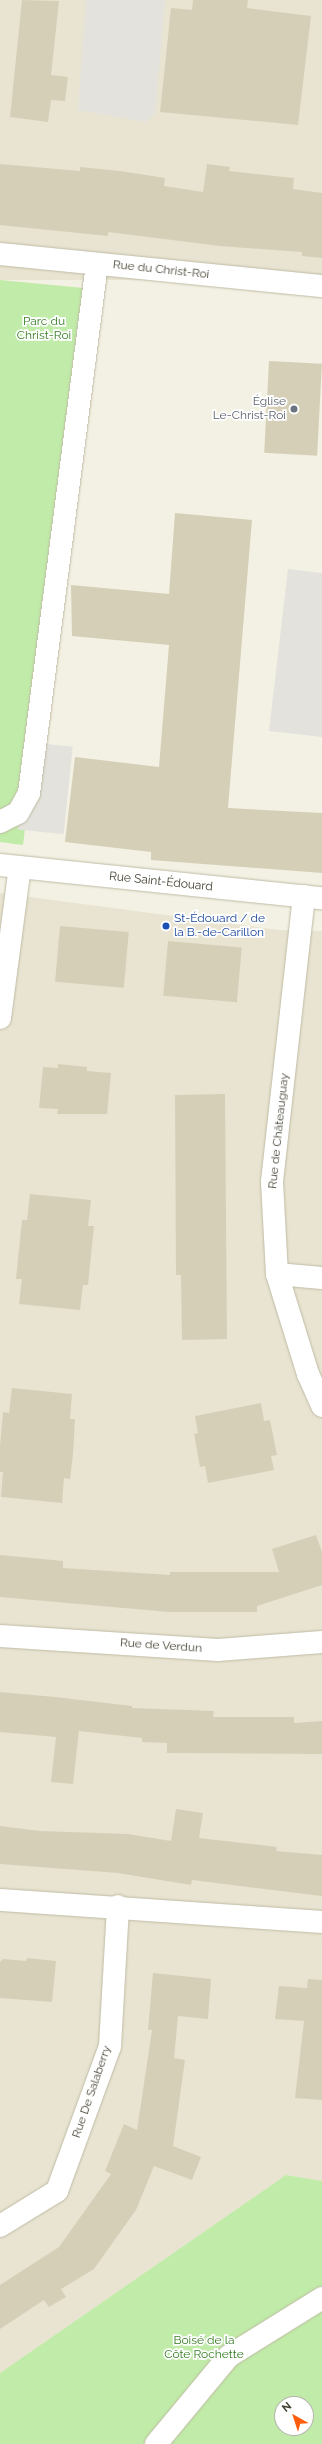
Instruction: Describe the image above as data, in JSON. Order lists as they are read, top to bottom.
{
  "streets": {
    "street": [
      "Rue du Christ-Roi",
      "Rue Saint-Édouard",
      "Rue de Châteauguay",
      "Rue de Verdun",
      "Rue De Salaberry"
    ]
  },
  "crossings": [
    ["Rue Saint-Édouard", "Rue de Châteauguay"]
  ],
  "parks": ["Parc du Christ-Roi", "Boisé de la Côte Rochette"],
  "places": ["Église Le-Christ-Roi", "St-Édouard / de la B.-de-Carillon"],
  "north": "top left"
}
